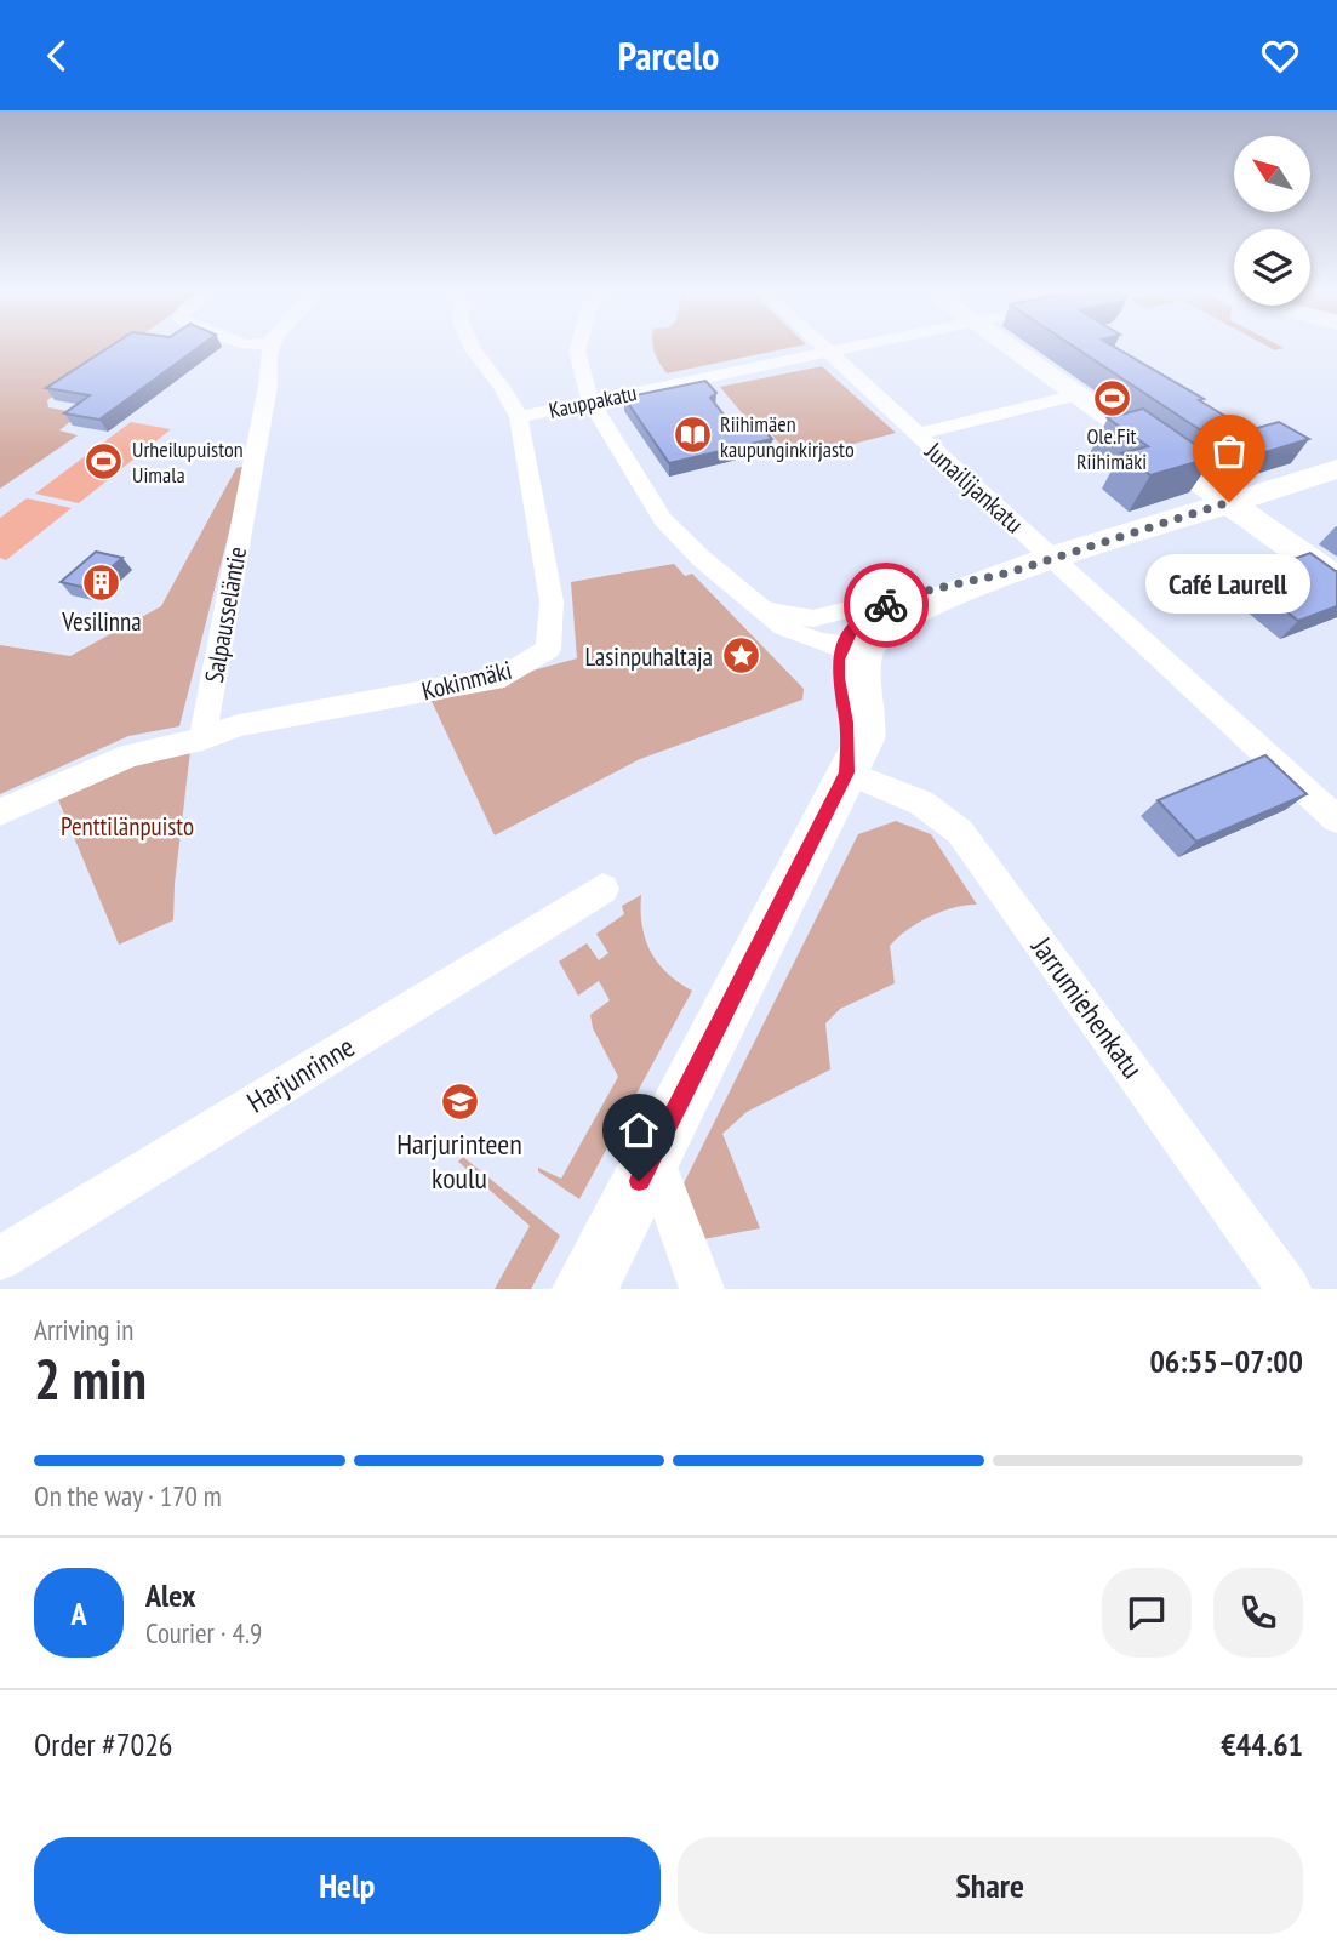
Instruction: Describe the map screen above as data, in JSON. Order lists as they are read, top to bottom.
{
  "streets": {
    "street": [
      "Kauppakatu",
      "Junailijankatu",
      "Salpausseläntie",
      "Kokinmäki",
      "Jarrumiehenkatu",
      "Harjunrinne"
    ]
  },
  "crossings": [
    ["Kauppakatu", "Junailijankatu"],
    ["Kauppakatu", "Kokinmäki"],
    ["Salpausseläntie", "Kokinmäki"]
  ],
  "parks": ["Penttilänpuisto"],
  "places": {
    "sports": ["Ole.Fit Riihimäki", "Urheilupuiston Uimala"],
    "library": ["Riihimäen kaupunginkirjasto"],
    "other": ["Café Laurell"],
    "building": ["Vesilinna"],
    "place": ["Lasinpuhaltaja"],
    "school or university": ["Harjurinteen koulu"]
  },
  "north": "top left",
  "page": {
    "header": "Parcelo",
    "bubble": "Café Laurell",
    "heading": ["2 min", "Arriving in", "06:55–07:00"],
    "panel": [
      "Alex",
      "Courier · 4.9",
      "Order #7026",
      "€44.61"
    ],
    "bar": "On the way · 170 m",
    "round": "A",
    "buttons": ["Help", "Share"]
  }
}
